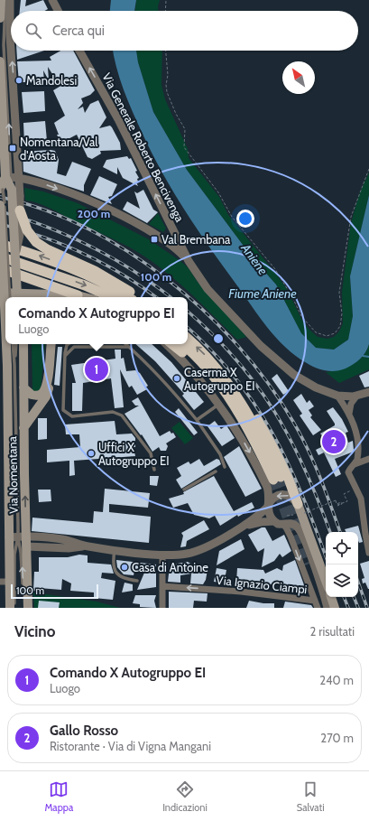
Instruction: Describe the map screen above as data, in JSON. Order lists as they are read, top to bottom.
{
  "streets": {
    "main road": ["Via Nomentana"],
    "street": ["Via Generale Roberto Bencivenga", "Via Ignazio Ciampi"]
  },
  "one_way": ["Via Generale Roberto Bencivenga", "Via Ignazio Ciampi"],
  "water": ["Aniene", "Fiume Aniene"],
  "places": {
    "other": [
      "Mandolesi",
      "Caserma X Autogruppo EI",
      "Uffici X Autogruppo EI",
      "Casa di Antoine"
    ],
    "transit": ["Nomentana/Val d'Aosta", "Val Brembana"]
  },
  "scale_bar": "100 m",
  "north": "top left",
  "page": {
    "search": "Cerca qui",
    "popup": ["Comando X Autogruppo EI", "Luogo"],
    "pins": ["1", "2"],
    "scale": "100 m",
    "heading": ["Vicino", "2 risultati"],
    "list": [
      {
        "mark": "1",
        "name": "Comando X Autogruppo EI",
        "note": "Luogo",
        "value": "240 m"
      },
      {
        "mark": "2",
        "name": "Gallo Rosso",
        "note": "Ristorante · Via di Vigna Mangani",
        "value": "270 m"
      }
    ],
    "nav": ["Mappa", "Indicazioni", "Salvati"]
  },
  "rings": ["200 m", "100 m"]
}
